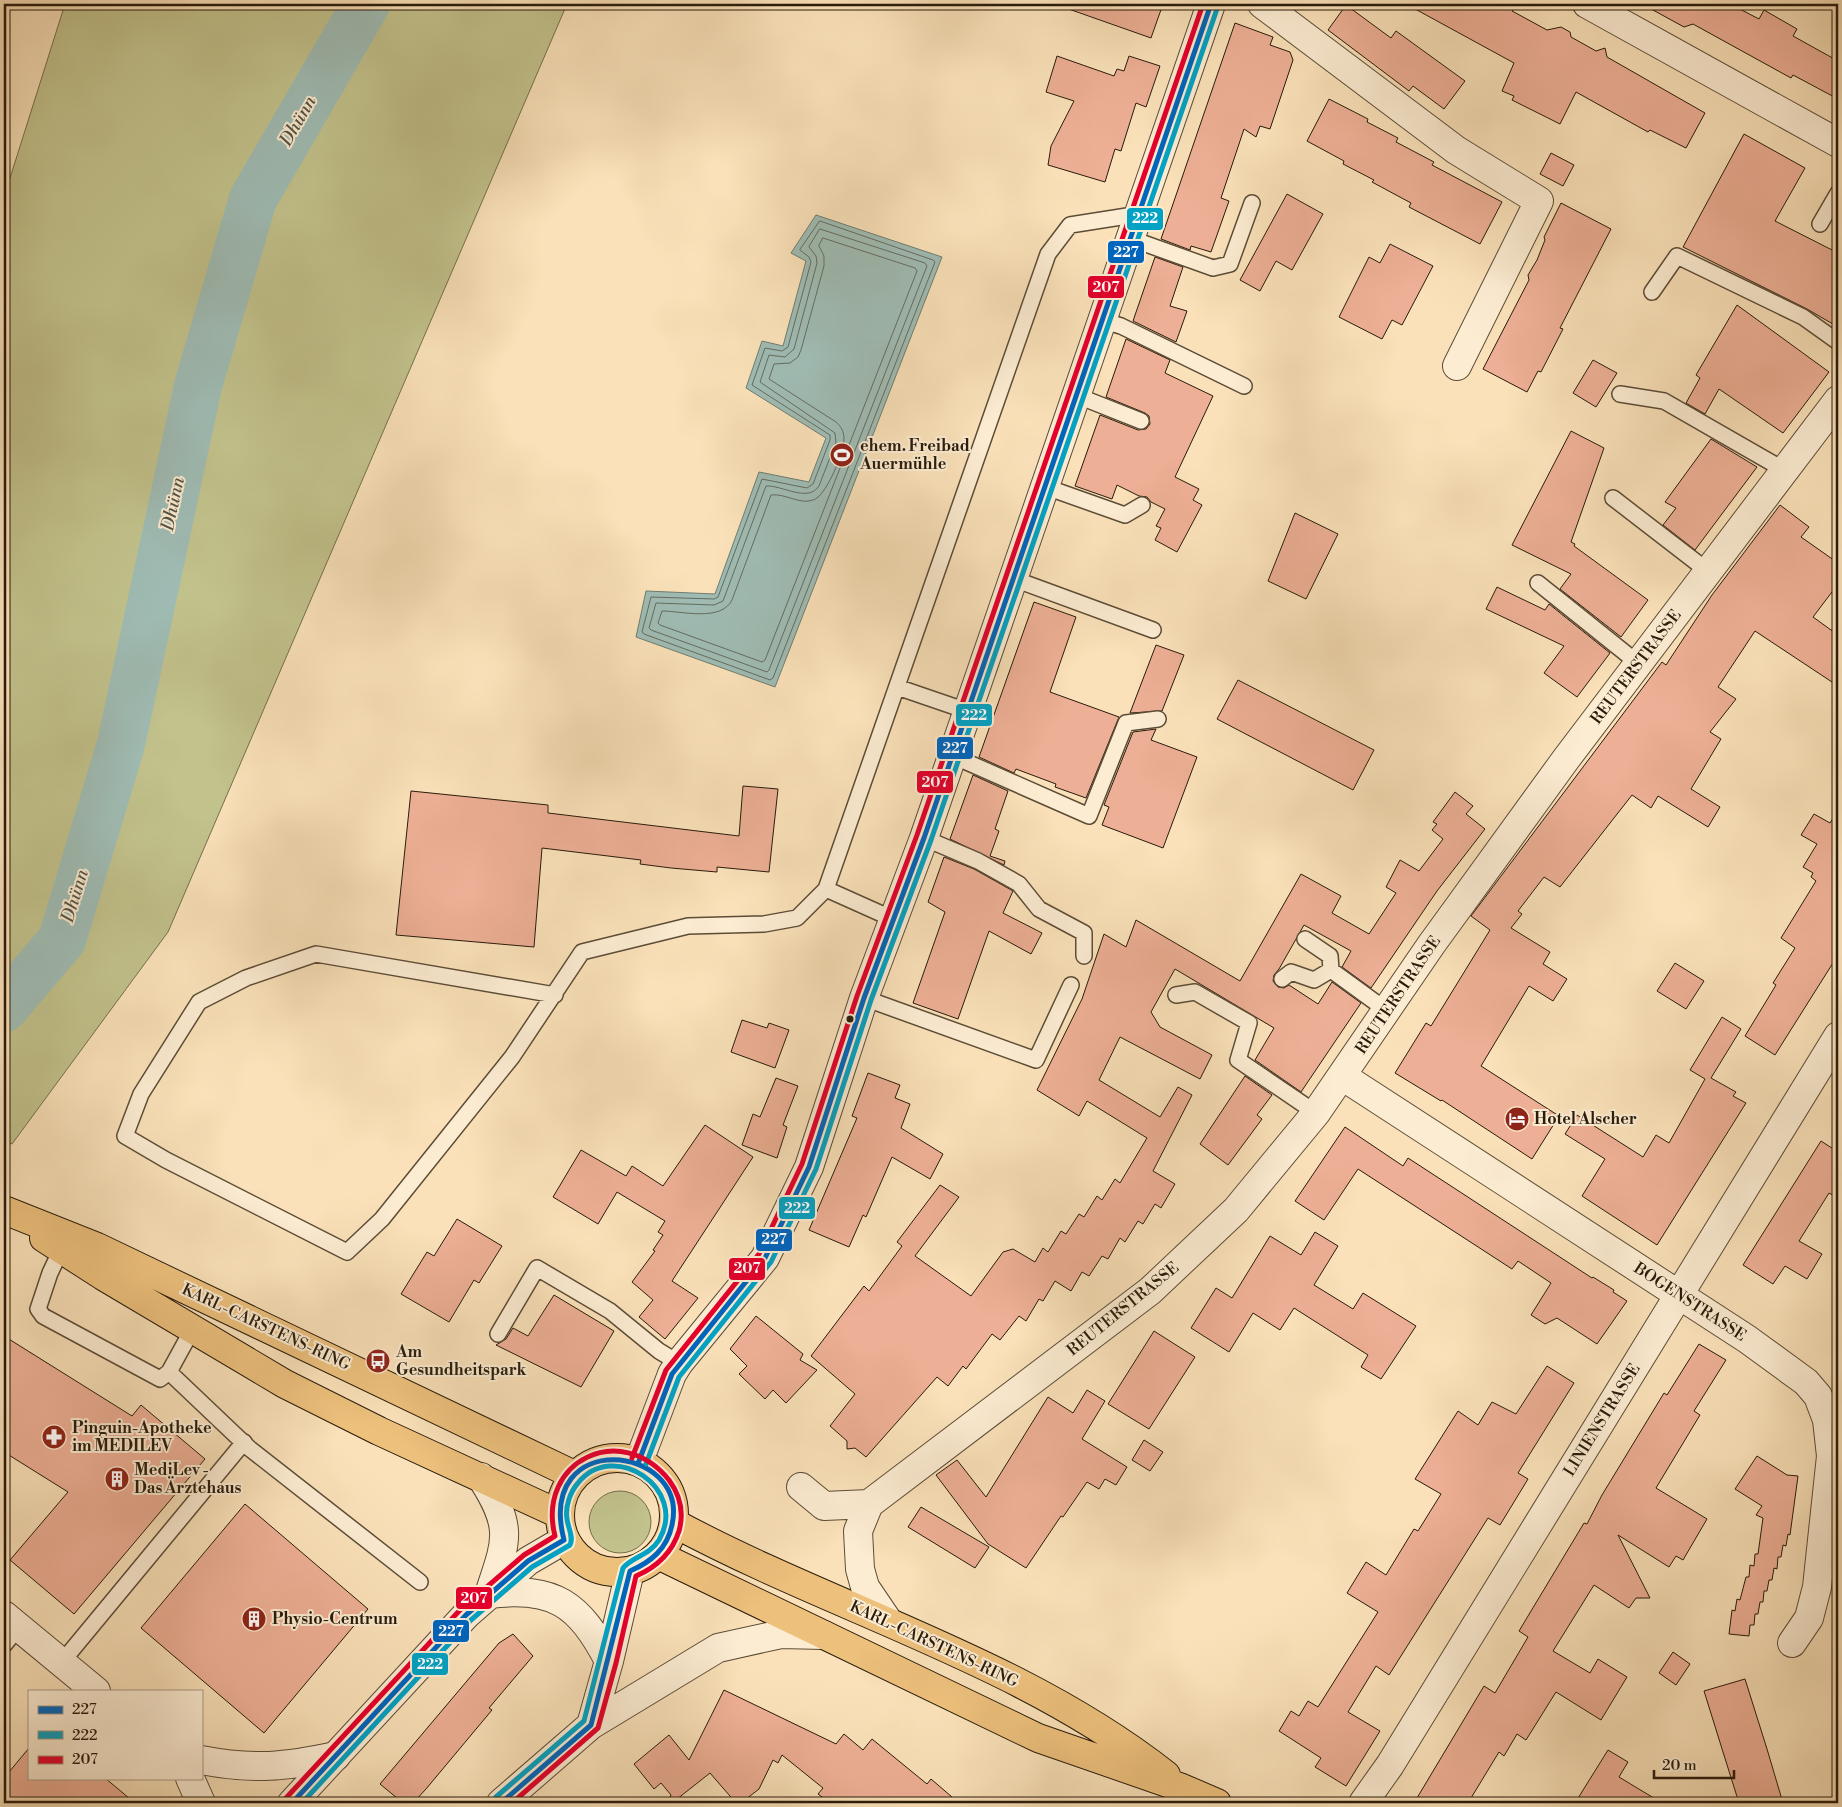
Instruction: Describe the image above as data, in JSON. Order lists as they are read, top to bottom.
{
  "streets": {
    "main road": ["KARL-CARSTENS-RING"],
    "street": ["REUTERSTRASSE", "BOGENSTRASSE", "LINIENSTRASSE"]
  },
  "crossings": [
    ["REUTERSTRASSE", "BOGENSTRASSE"],
    ["BOGENSTRASSE", "LINIENSTRASSE"]
  ],
  "water": ["Dhünn"],
  "places": {
    "sports": ["ehem. Freibad Auermühle"],
    "hotel": ["Hotel Alscher"],
    "bus stop": ["Am Gesundheitspark"],
    "pharmacy": ["Pinguin-Apotheke im MEDILEV"],
    "building": ["MediLev - Das Ärztehaus", "Physio-Centrum"]
  },
  "lines": ["transit line 227", "transit line 207", "transit line 222"],
  "legend": ["227", "222", "207"],
  "scale_bar": "20 m"
}
